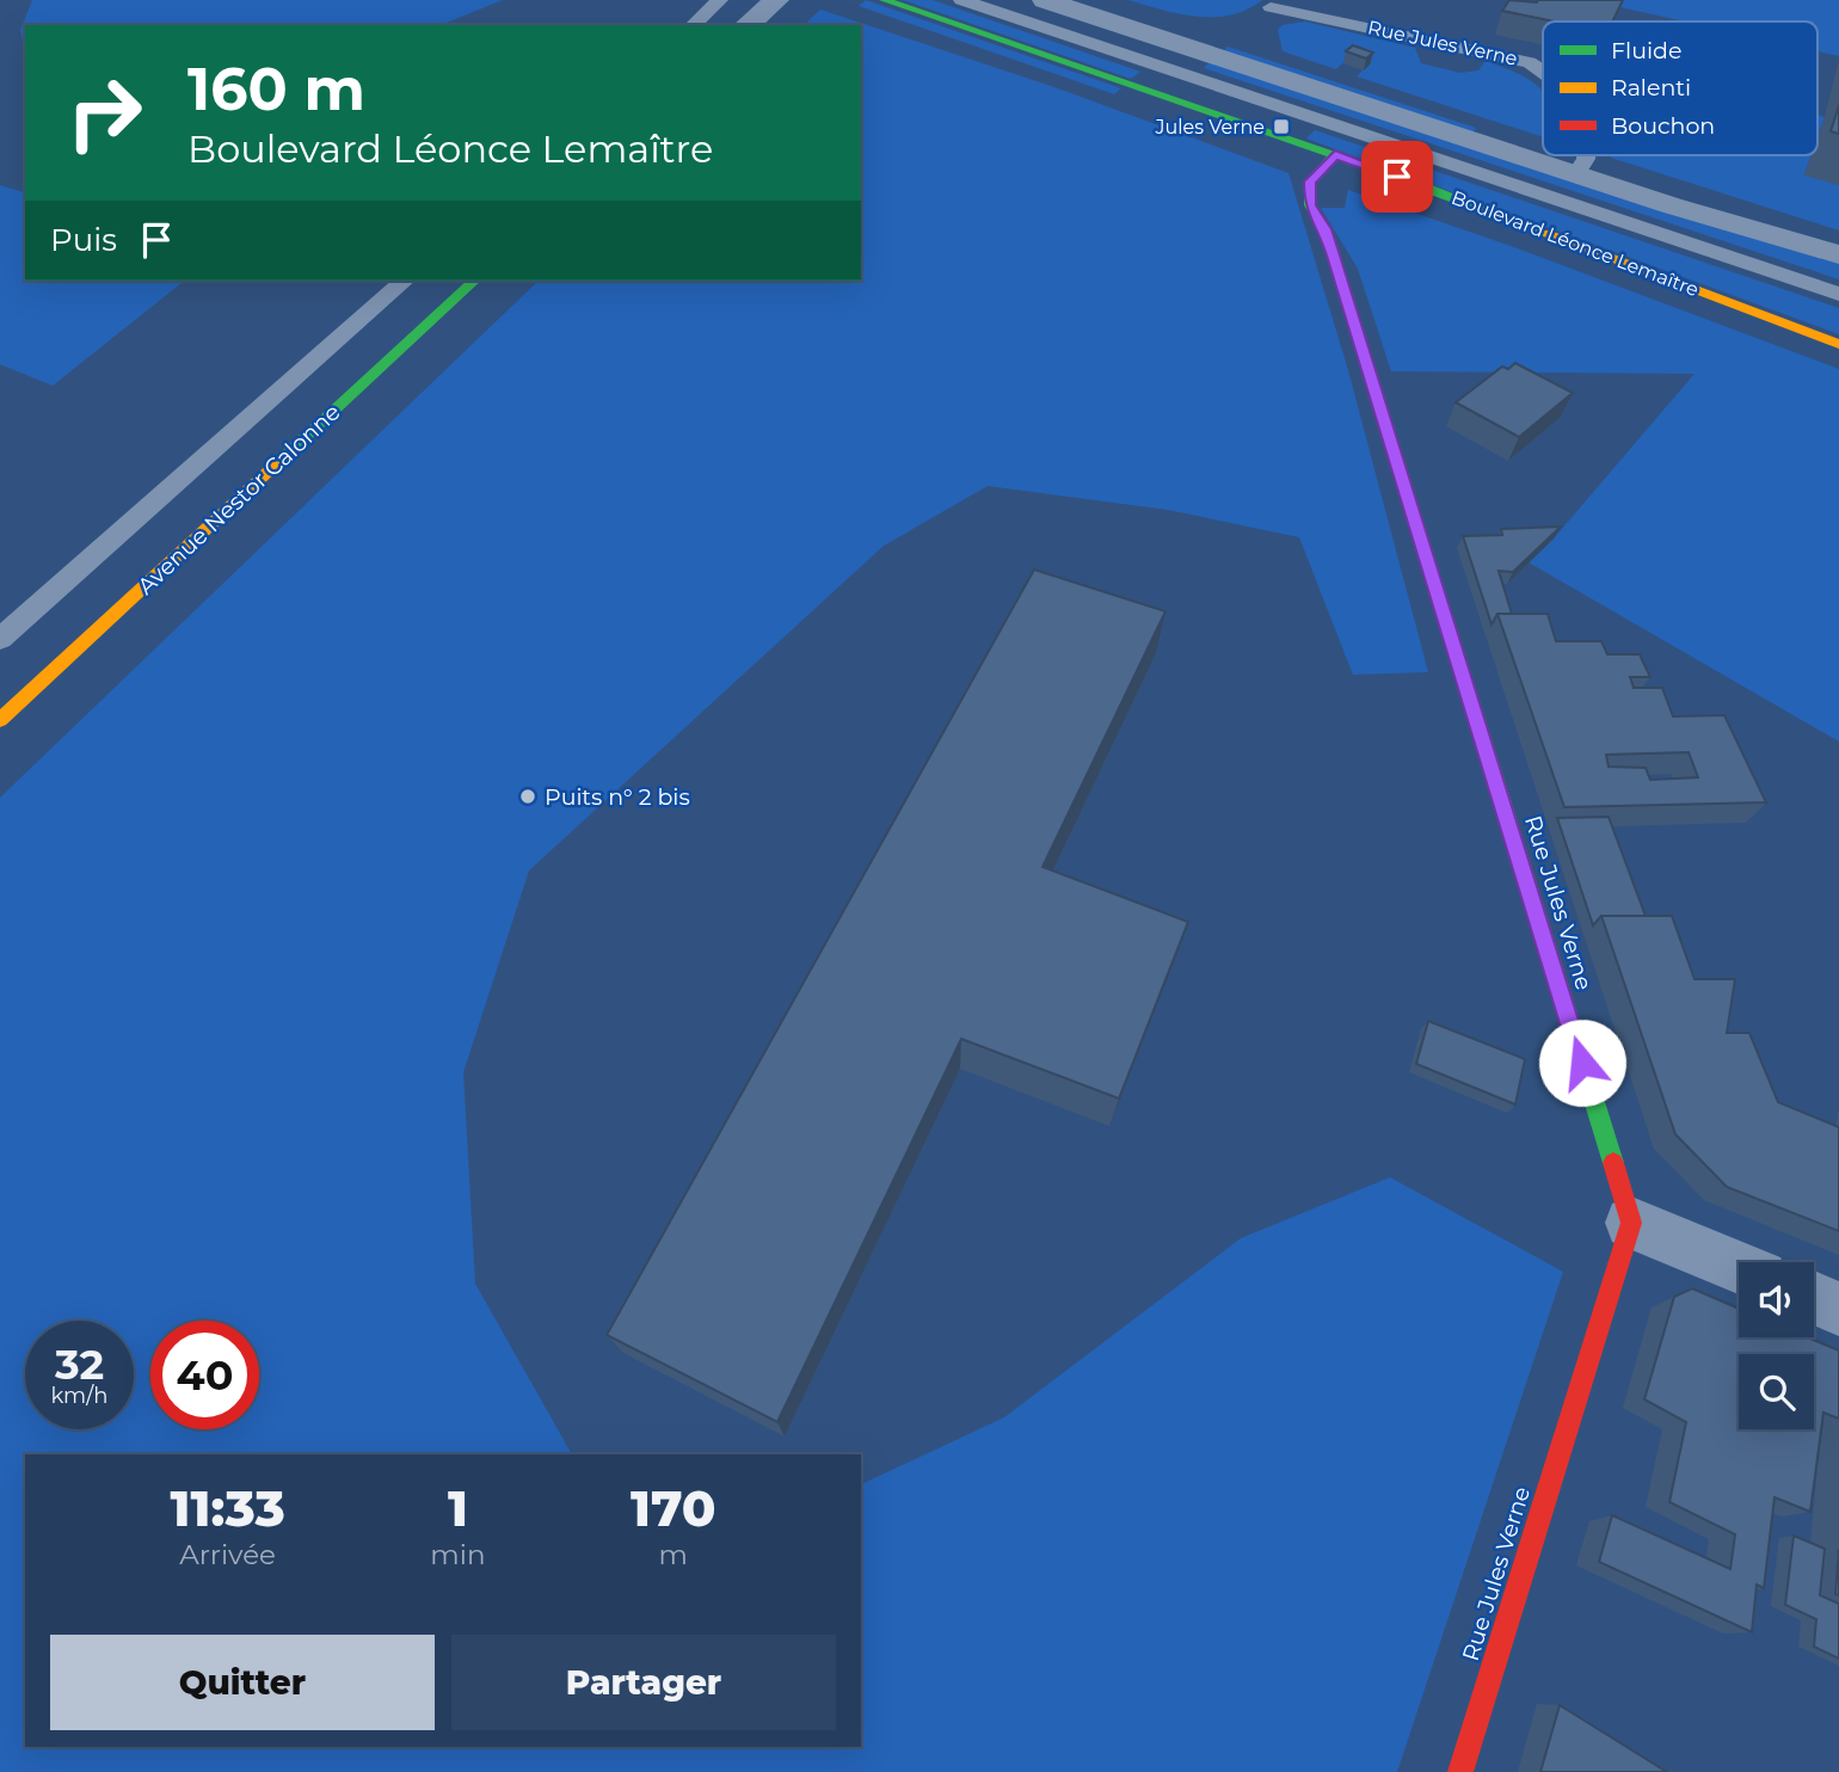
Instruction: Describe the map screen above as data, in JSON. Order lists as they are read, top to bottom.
{
  "streets": {
    "street": ["Rue Jules Verne", "Boulevard Léonce Lemaître", "Avenue Nestor Calonne"]
  },
  "crossings": [
    ["Rue Jules Verne", "Boulevard Léonce Lemaître"]
  ],
  "places": {
    "transit": ["Jules Verne"],
    "other": ["Puits n° 2 bis"]
  },
  "legend": ["Fluide", "Ralenti", "Bouchon"],
  "page": {
    "turn": ["160 m", "Boulevard Léonce Lemaître"],
    "then": "Puis",
    "speed": "32 km/h",
    "limit": "40",
    "eta": [
      "11:33",
      "Arrivée",
      "1",
      "min",
      "170",
      "m"
    ],
    "buttons": ["Quitter", "Partager"]
  }
}
